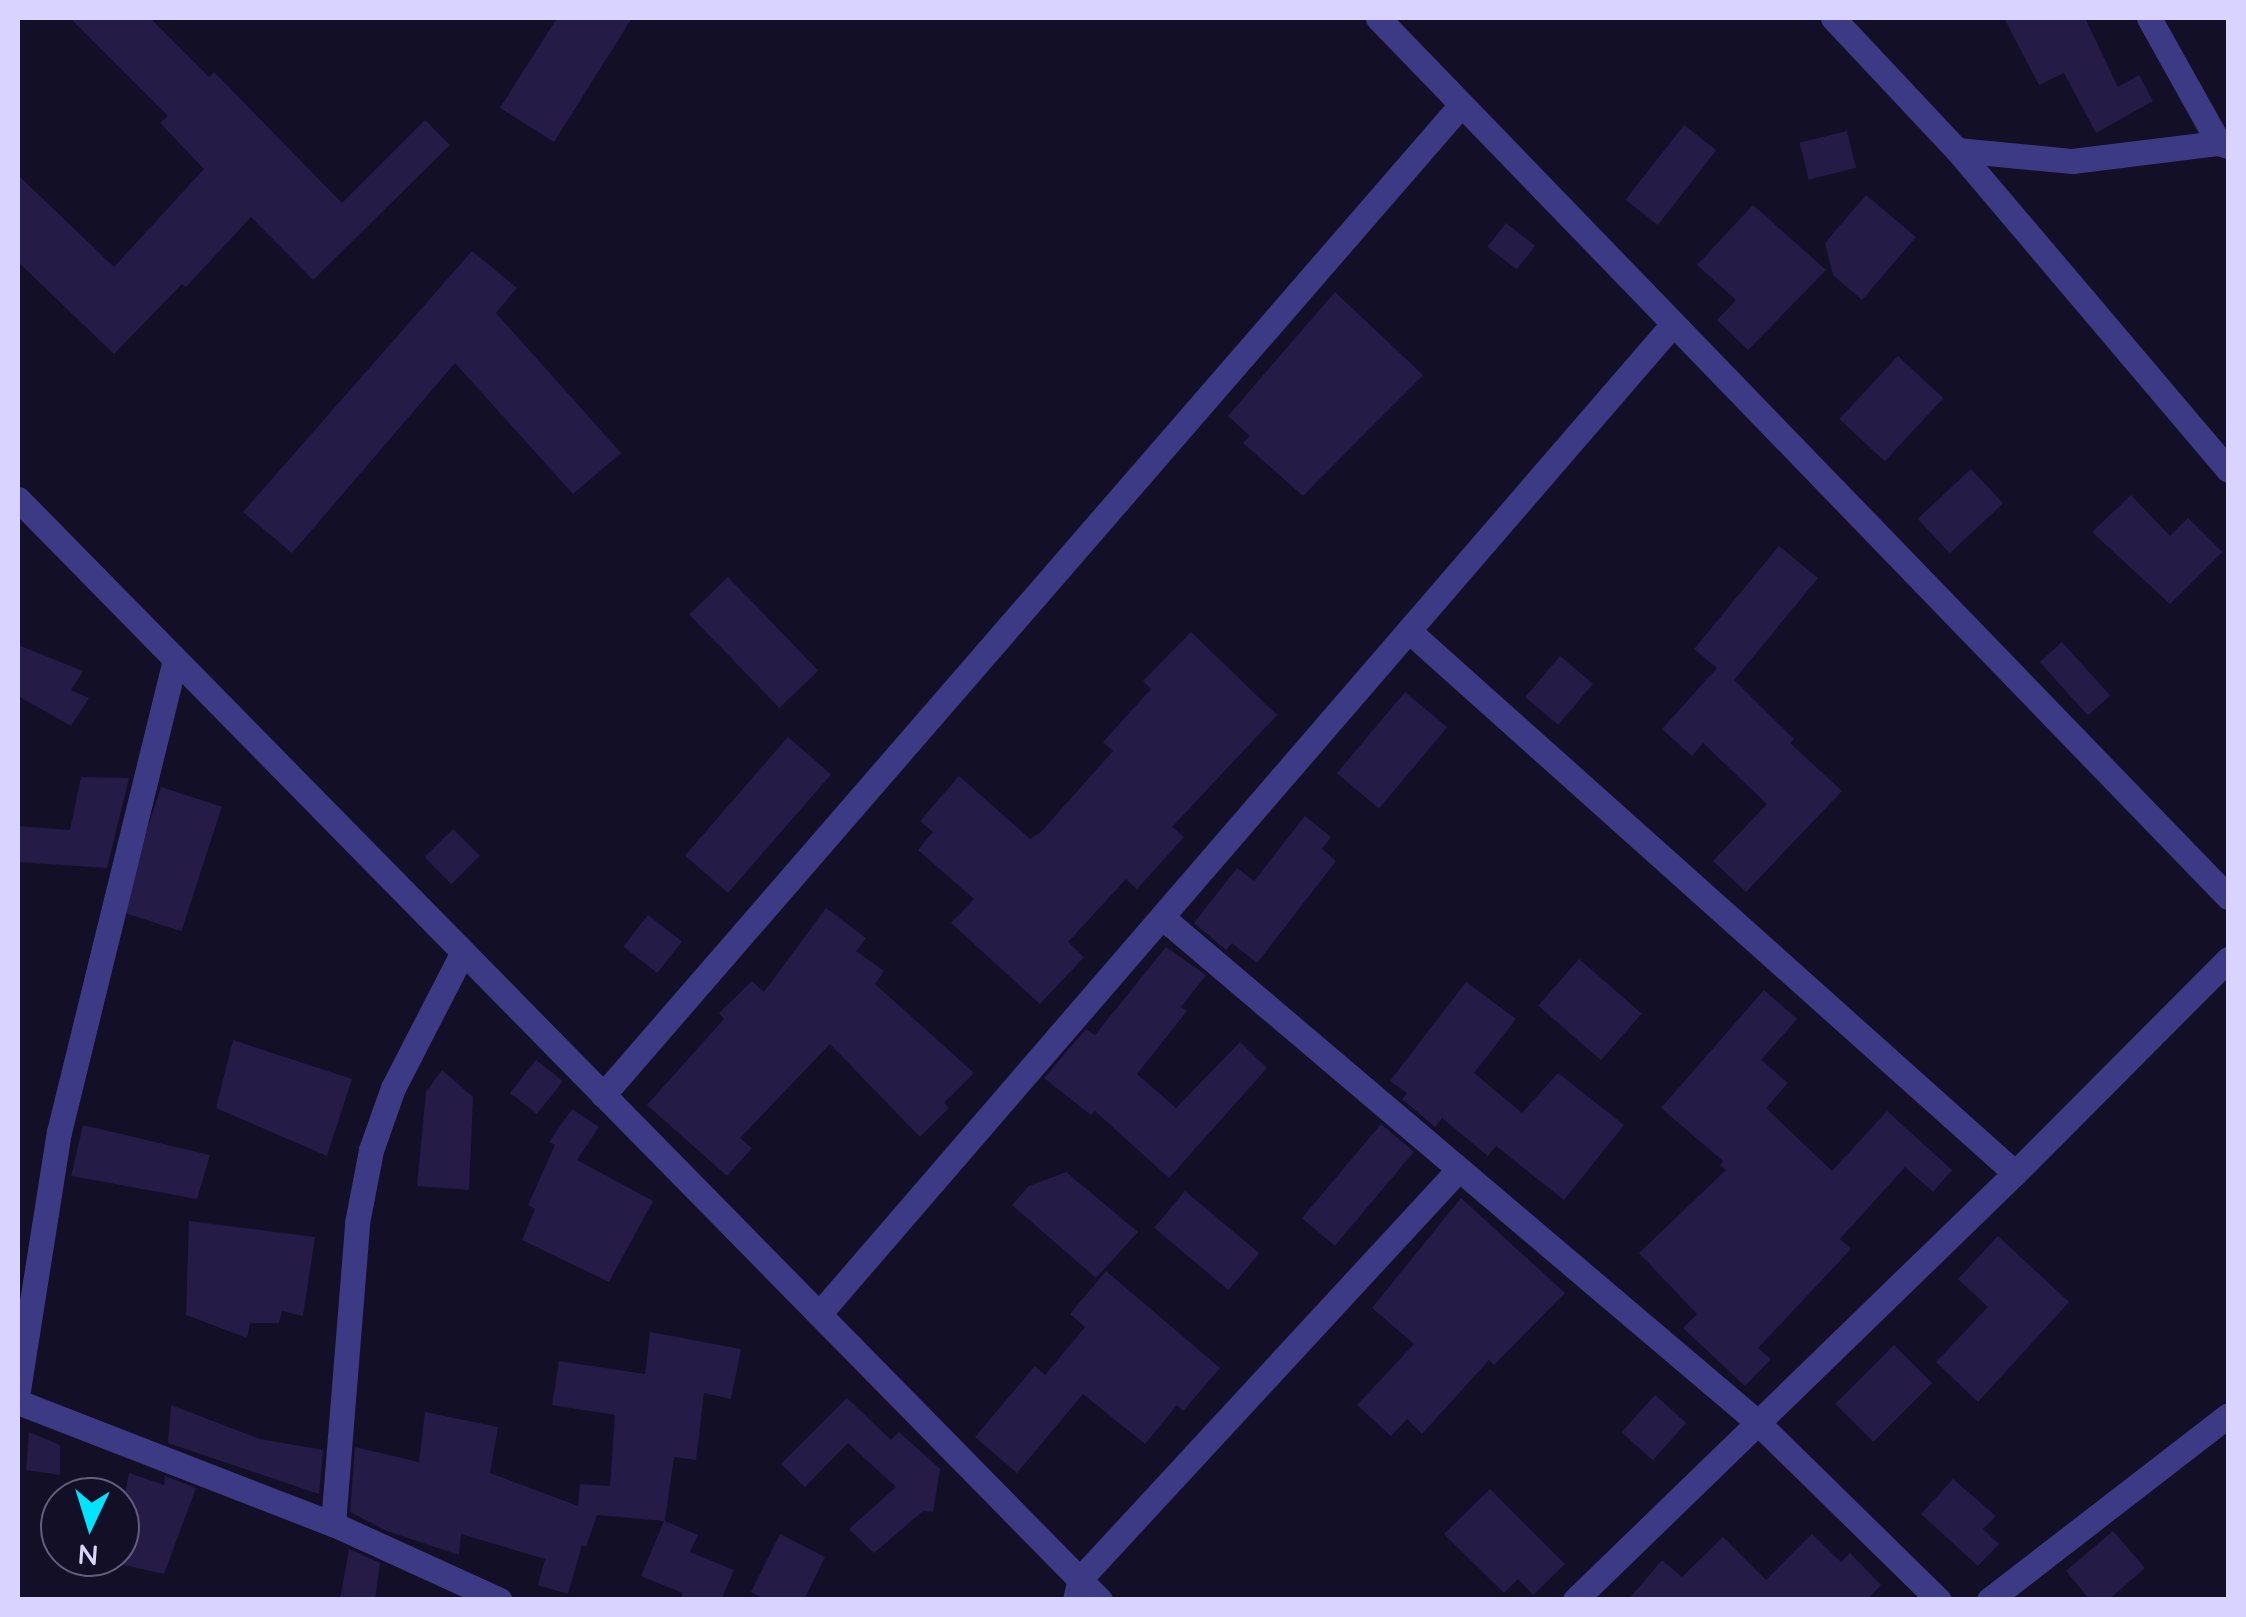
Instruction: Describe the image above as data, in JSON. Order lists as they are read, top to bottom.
{
  "north": "bottom"
}
